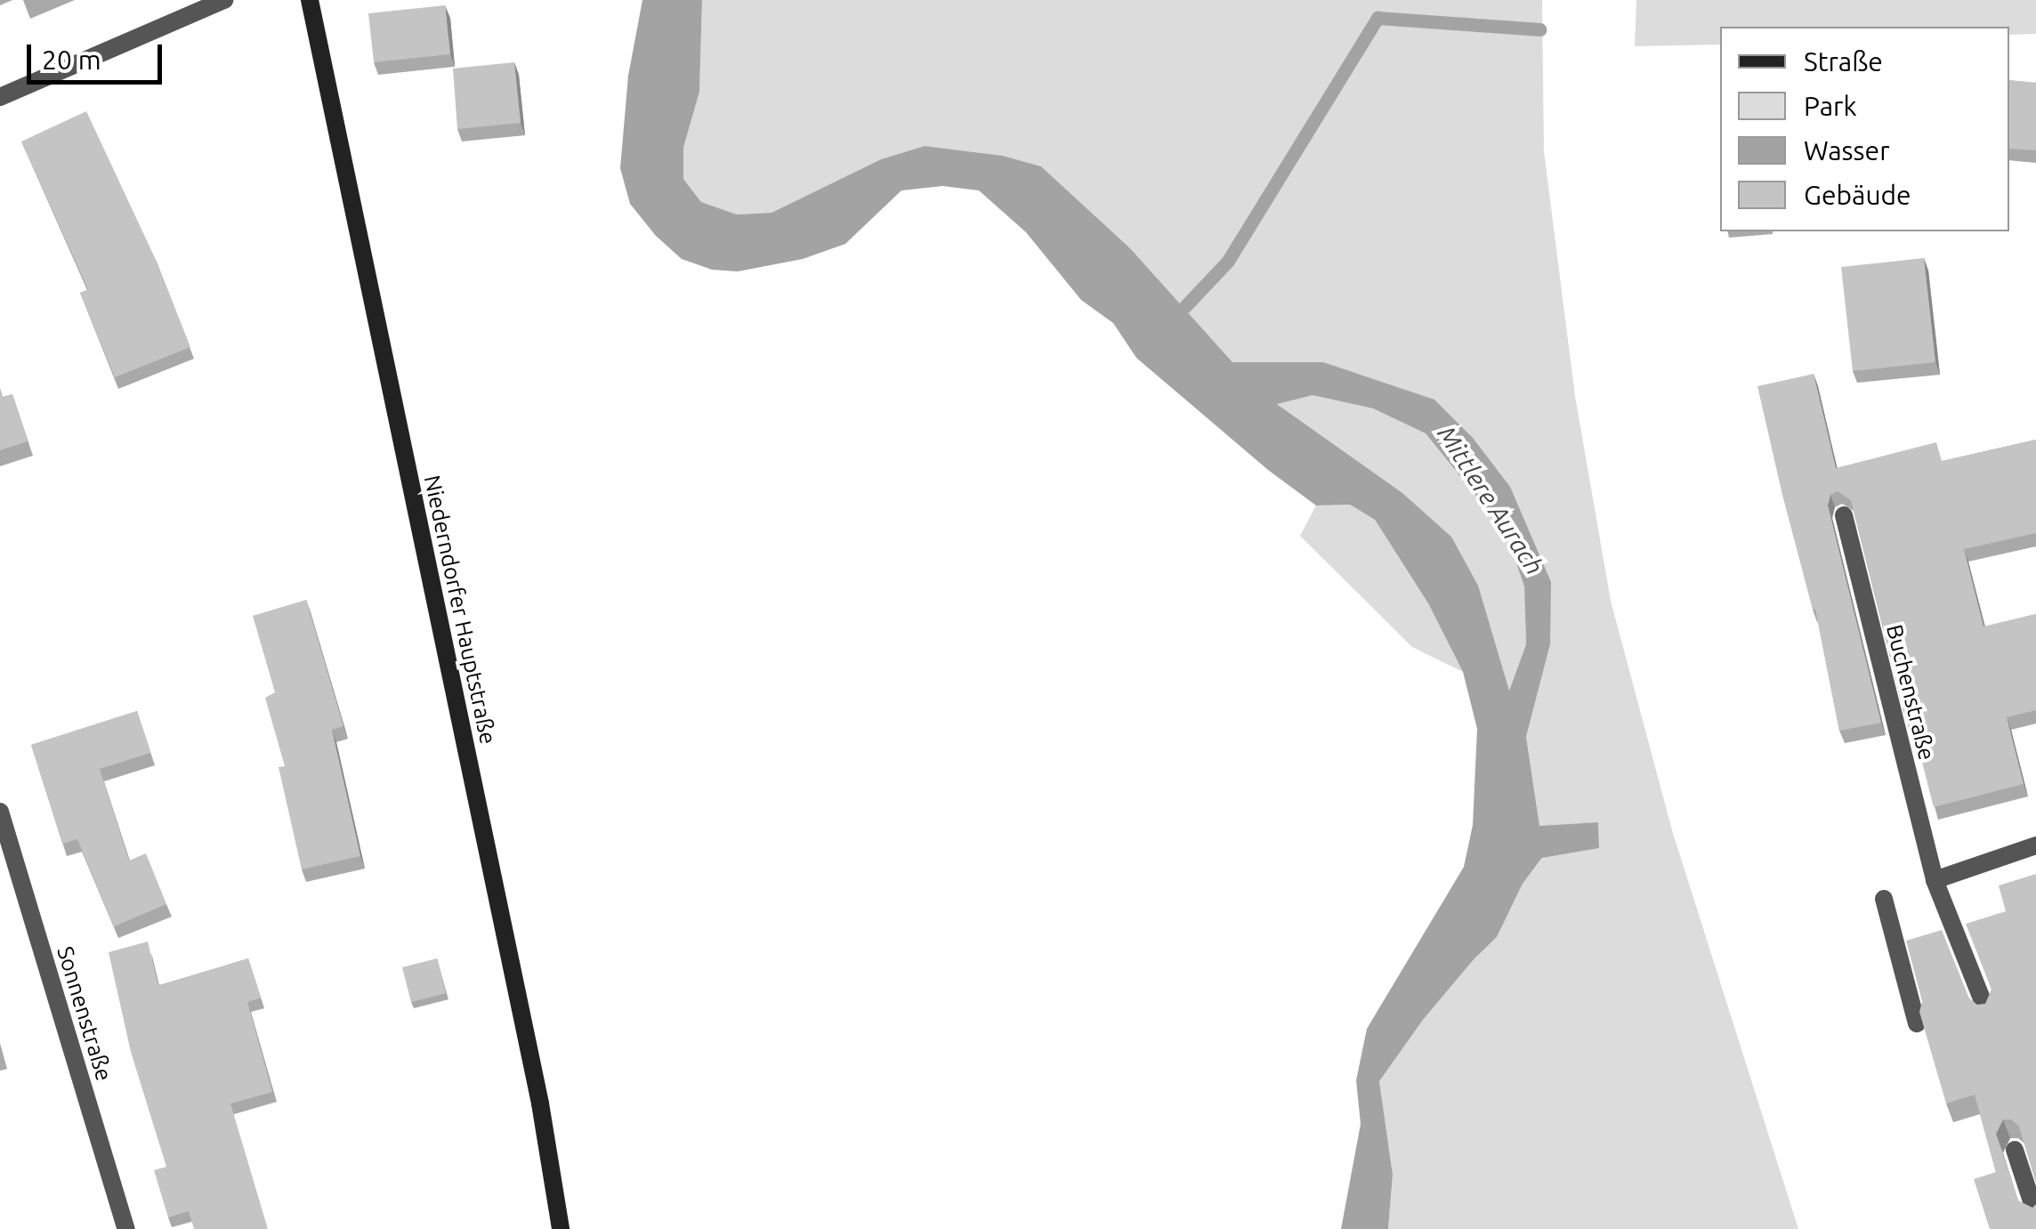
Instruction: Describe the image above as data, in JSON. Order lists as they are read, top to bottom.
{
  "streets": {
    "street": ["Niederndorfer Hauptstraße", "Buchenstraße", "Sonnenstraße"]
  },
  "water": ["Mittlere Aurach"],
  "legend": [
    "Straße",
    "Park",
    "Wasser",
    "Gebäude"
  ],
  "scale_bar": "20 m"
}
